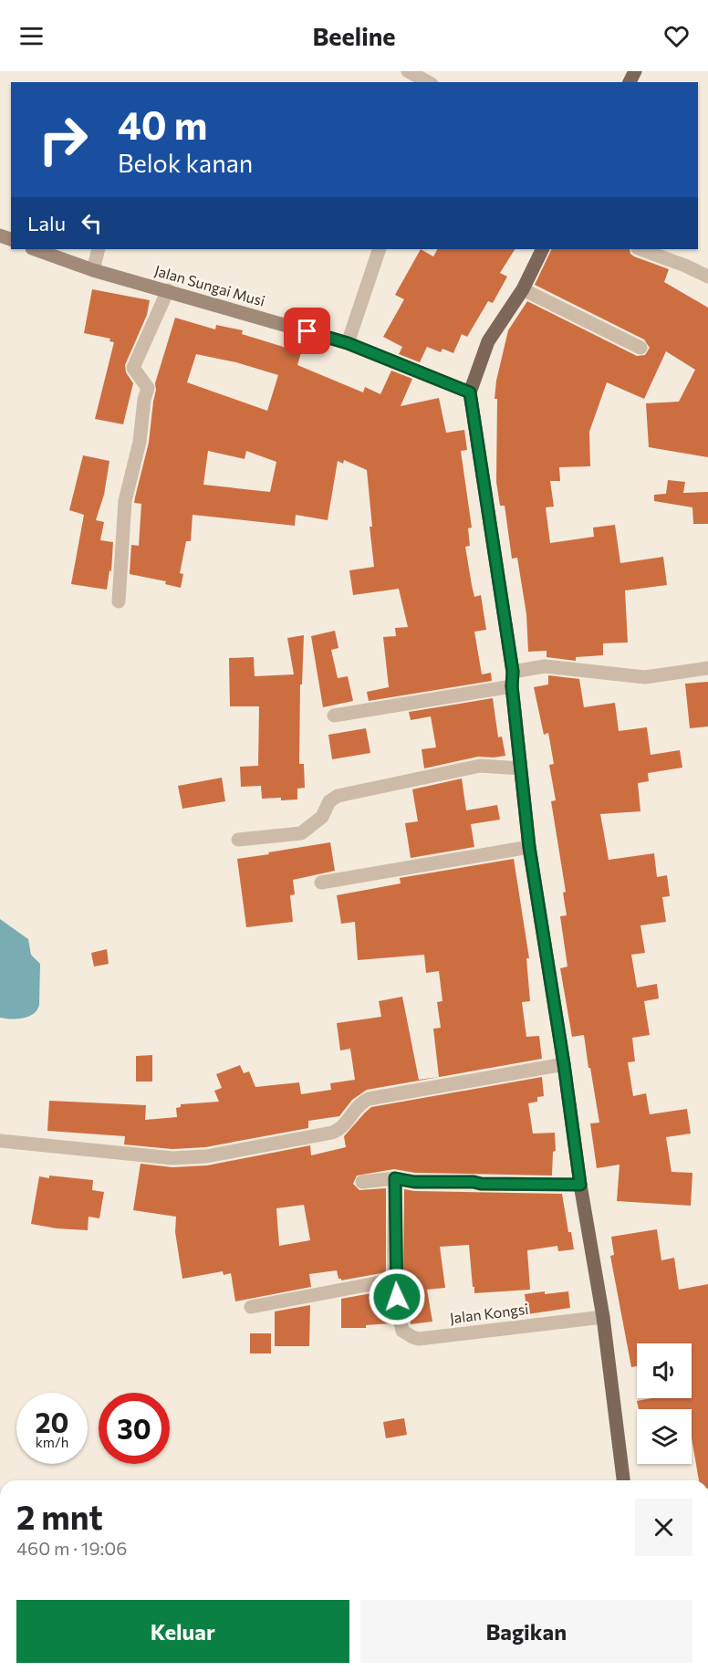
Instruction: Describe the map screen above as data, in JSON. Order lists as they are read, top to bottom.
{
  "streets": {
    "main road": ["Jalan Sungai Musi"],
    "street": ["Jalan Kongsi"]
  },
  "page": {
    "header": "Beeline",
    "turn": ["40 m", "Belok kanan"],
    "then": "Lalu",
    "speed": "20 km/h",
    "limit": "30",
    "heading": ["2 mnt", "460 m · 19:06"],
    "buttons": ["Keluar", "Bagikan"]
  }
}
